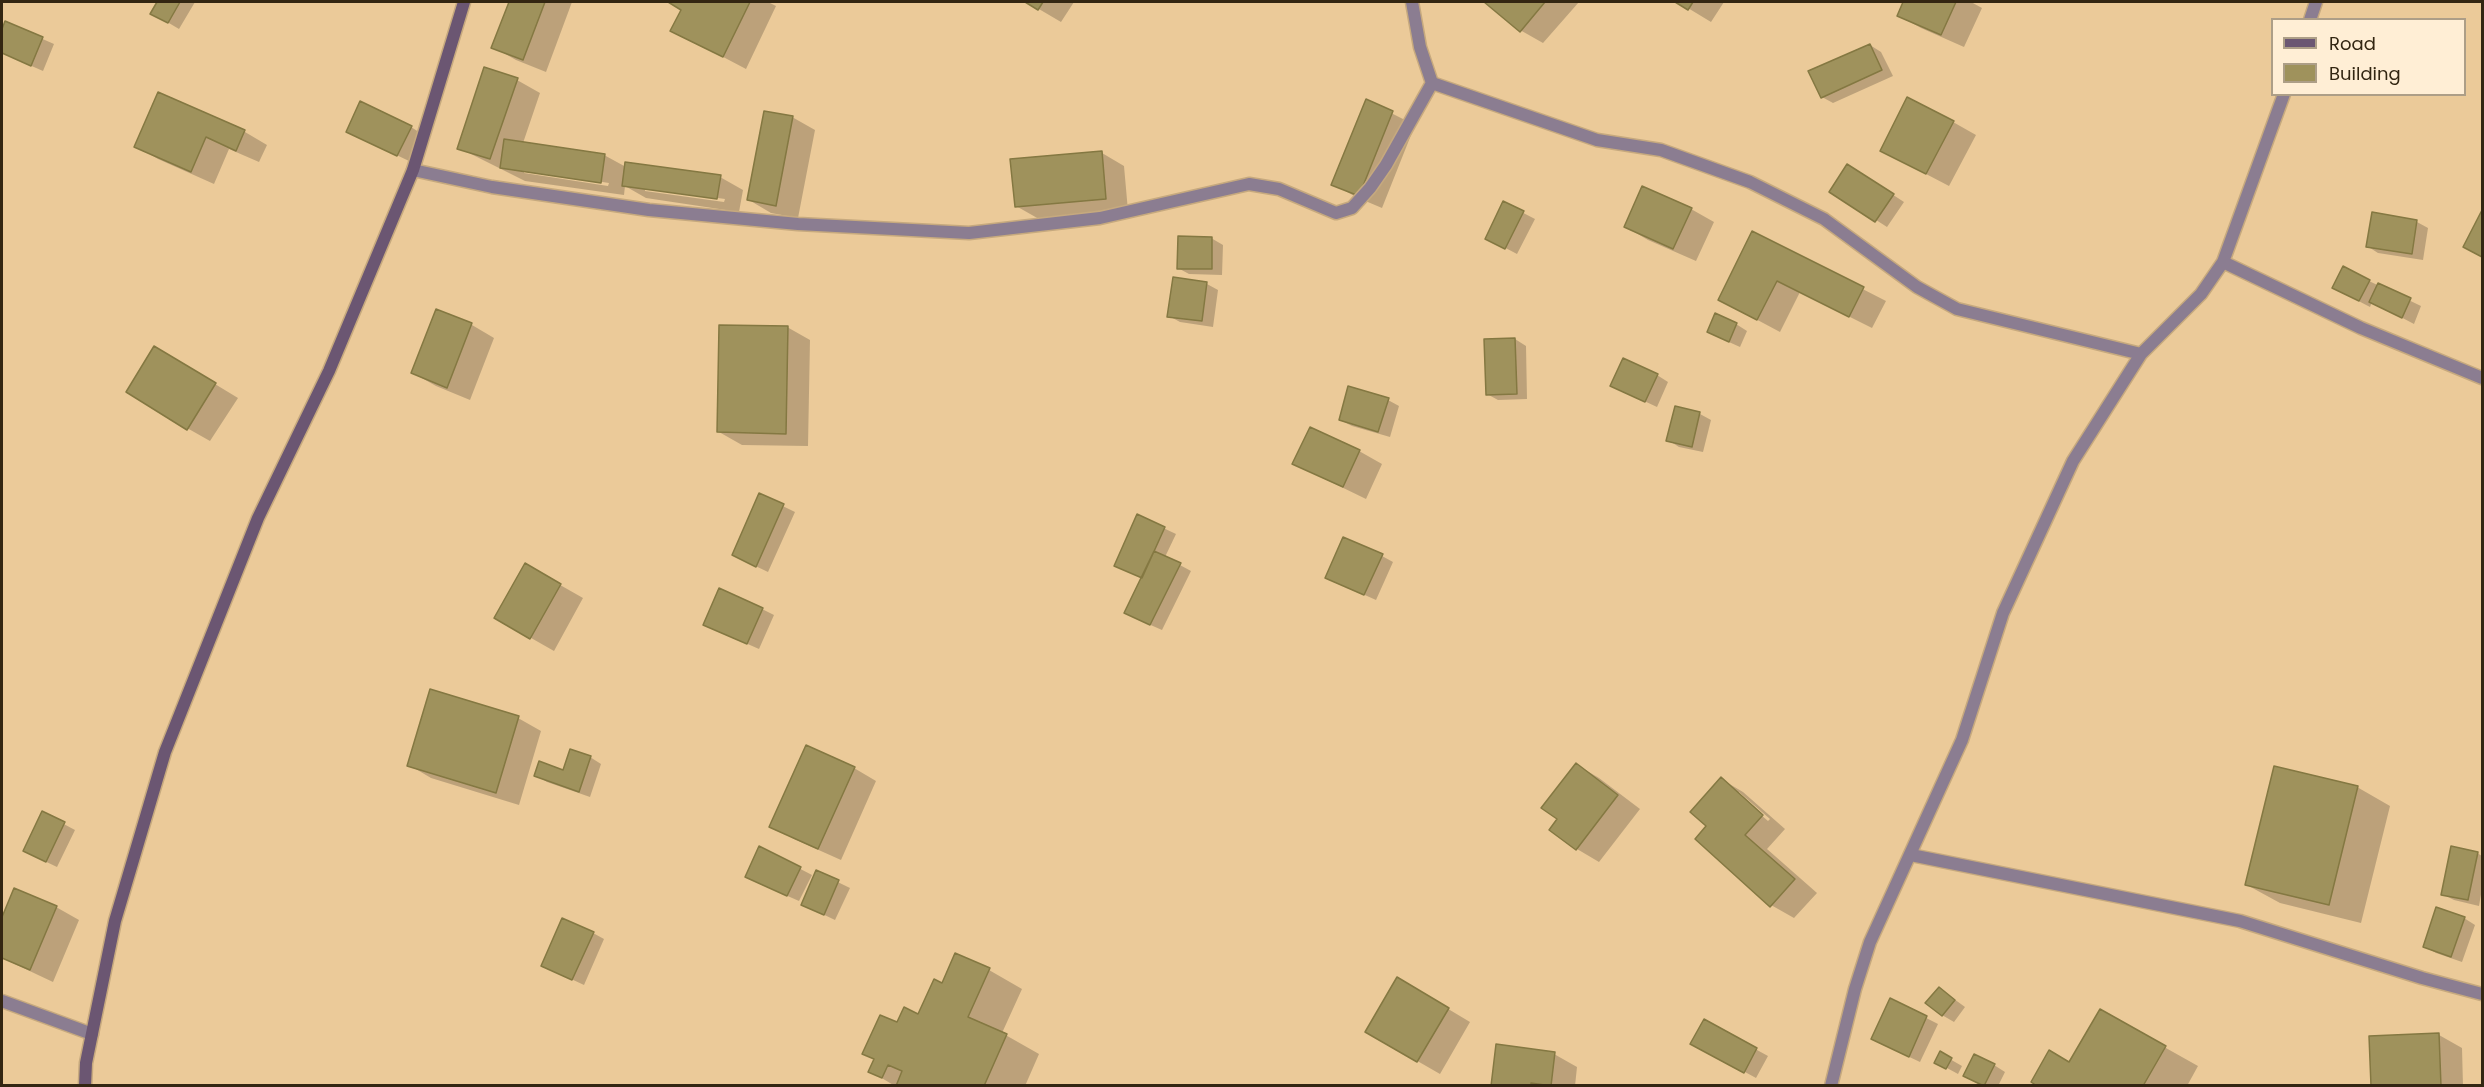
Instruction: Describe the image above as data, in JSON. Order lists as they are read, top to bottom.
{
  "legend": ["Road", "Building"]
}
